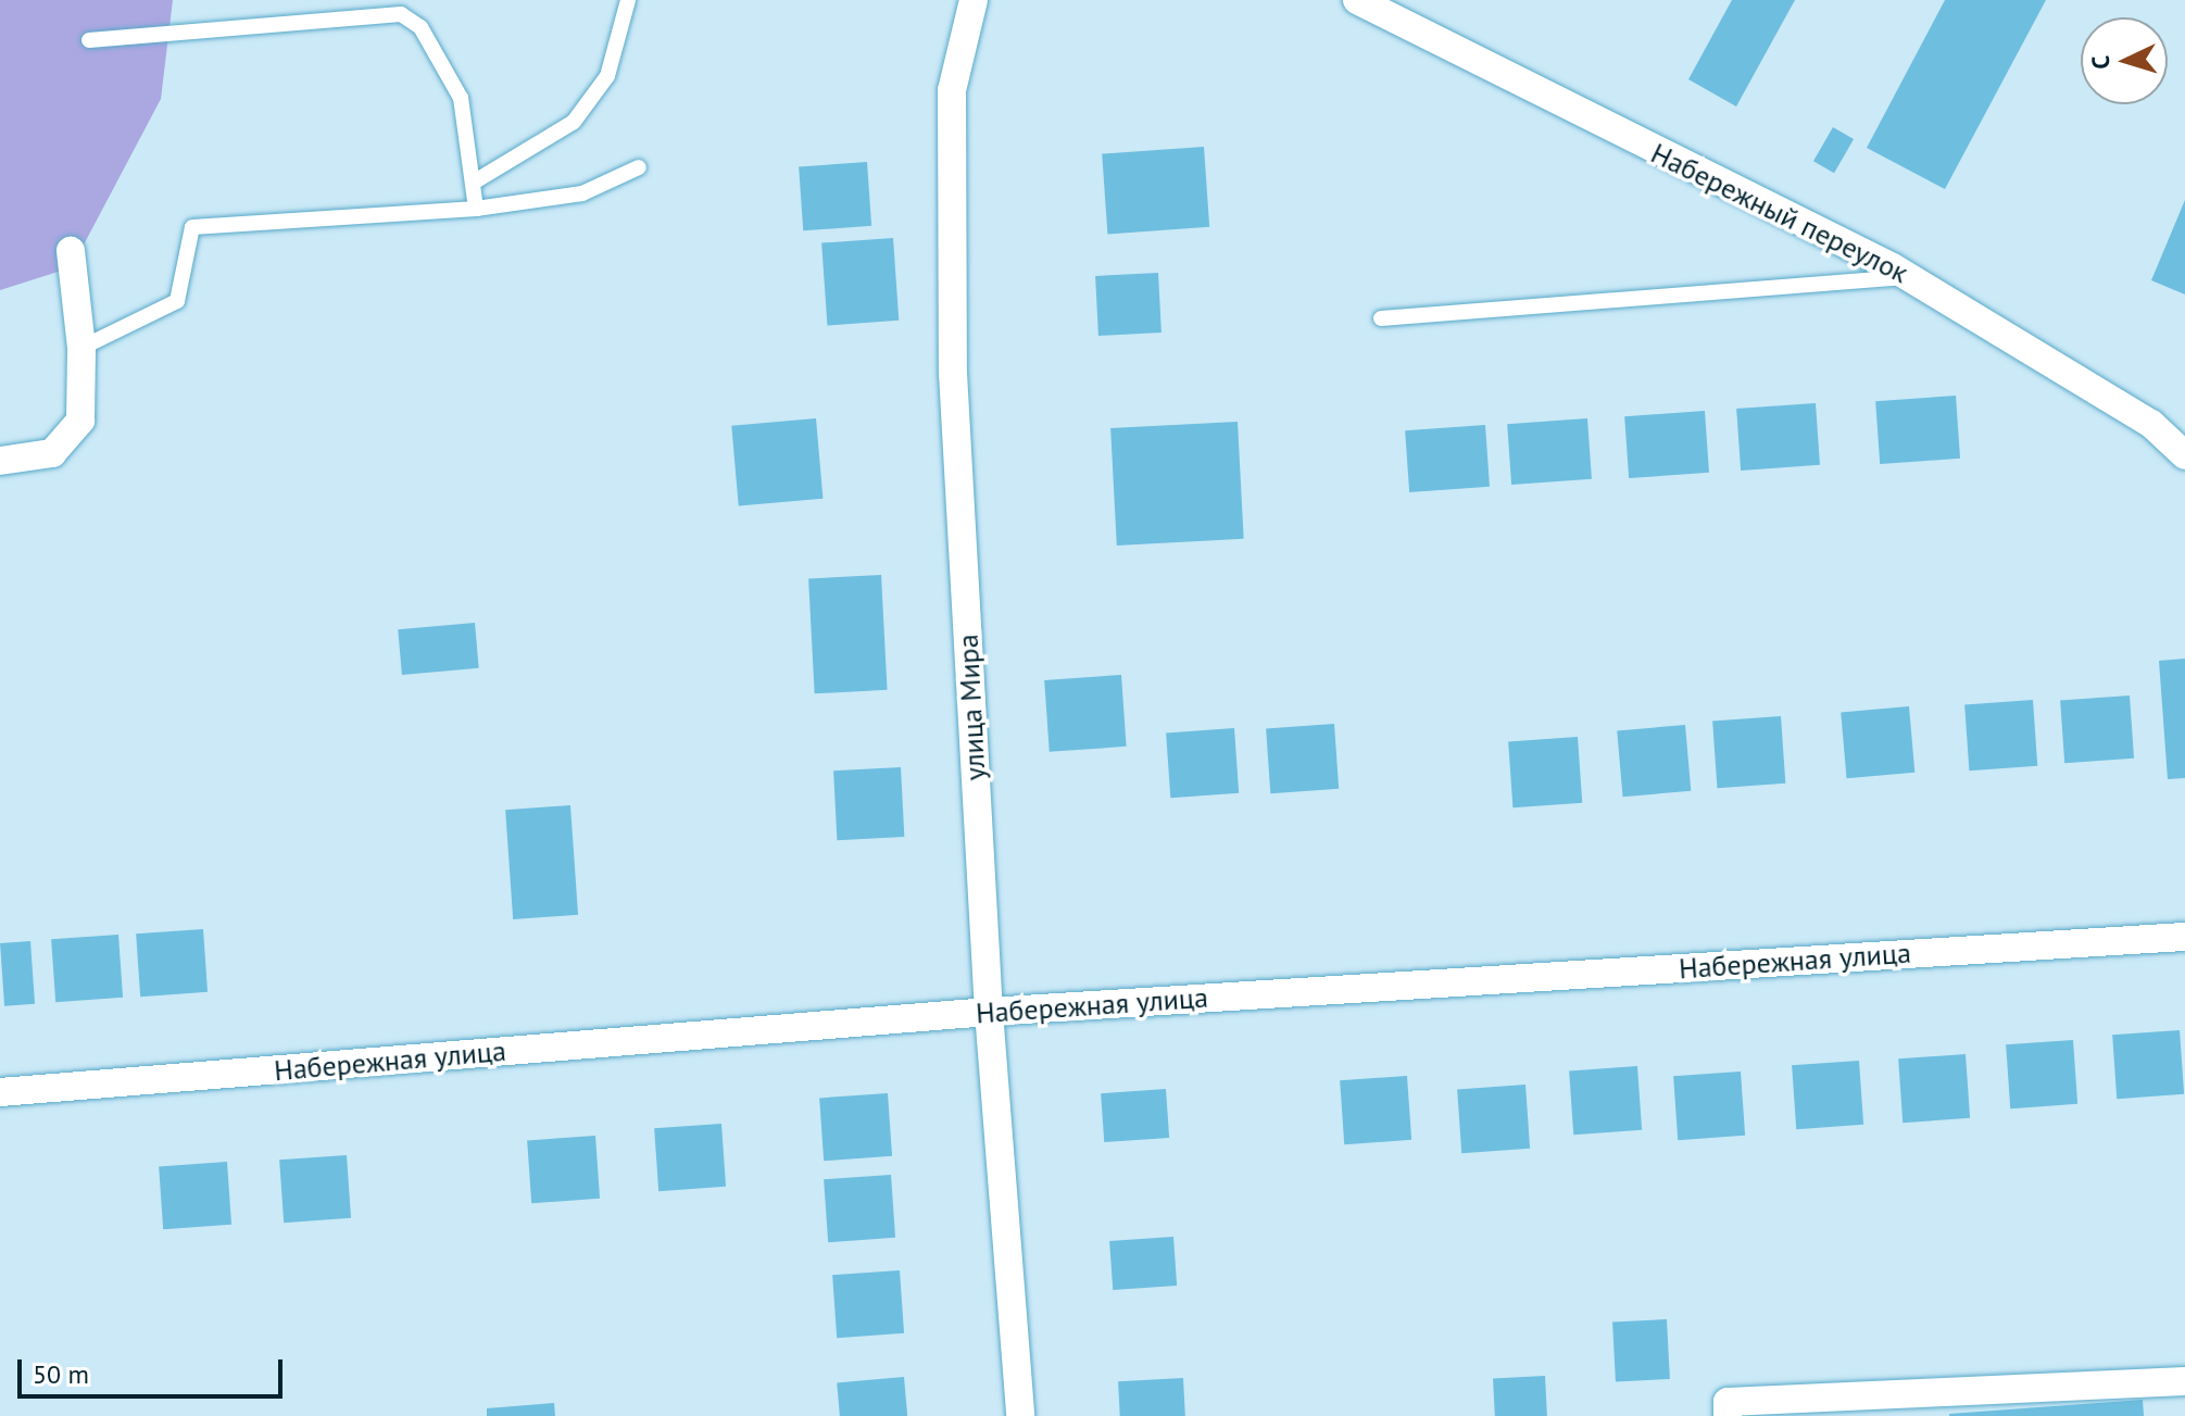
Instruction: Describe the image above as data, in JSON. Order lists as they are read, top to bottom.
{
  "streets": {
    "street": ["Набережный переулок", "улица Мира", "Набережная улица"]
  },
  "crossings": [
    ["улица Мира", "Набережная улица"]
  ],
  "scale_bar": "50 m",
  "north": "left"
}
